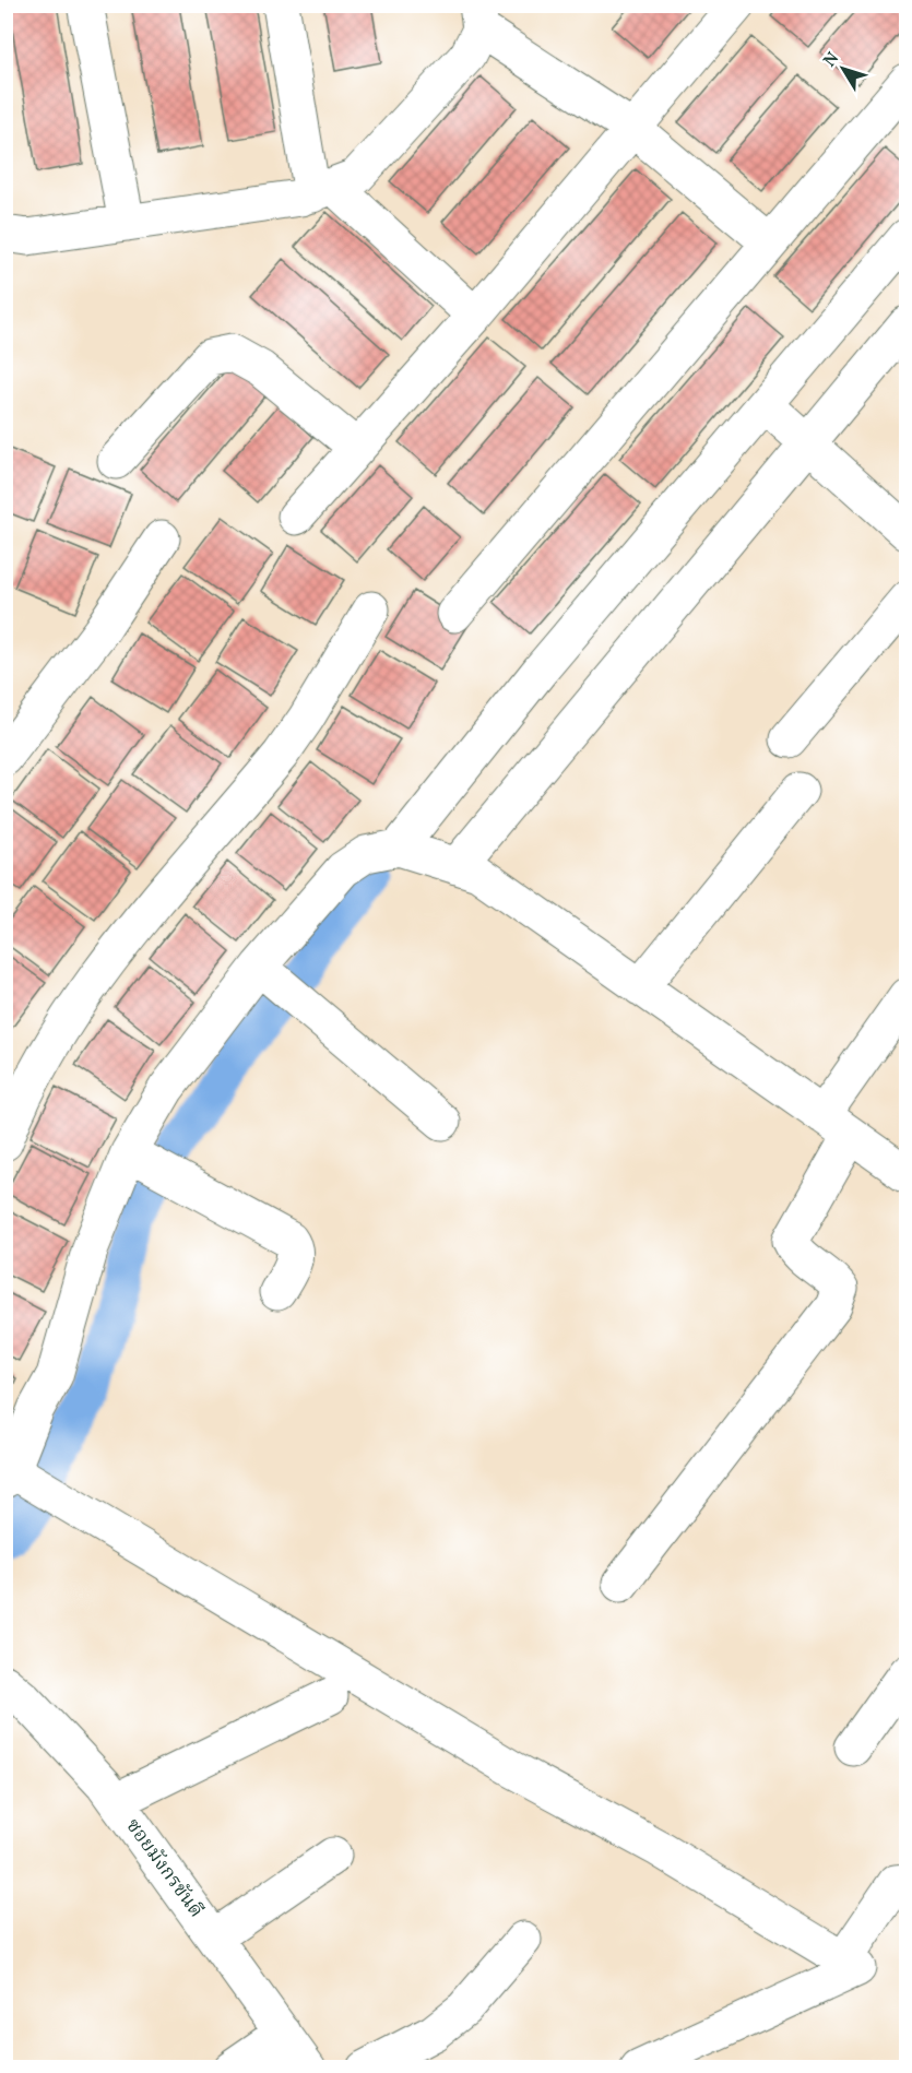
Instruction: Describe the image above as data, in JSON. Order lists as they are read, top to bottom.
{
  "streets": {
    "street": ["ซอยมังกรขันดี"]
  },
  "north": "top left"
}
